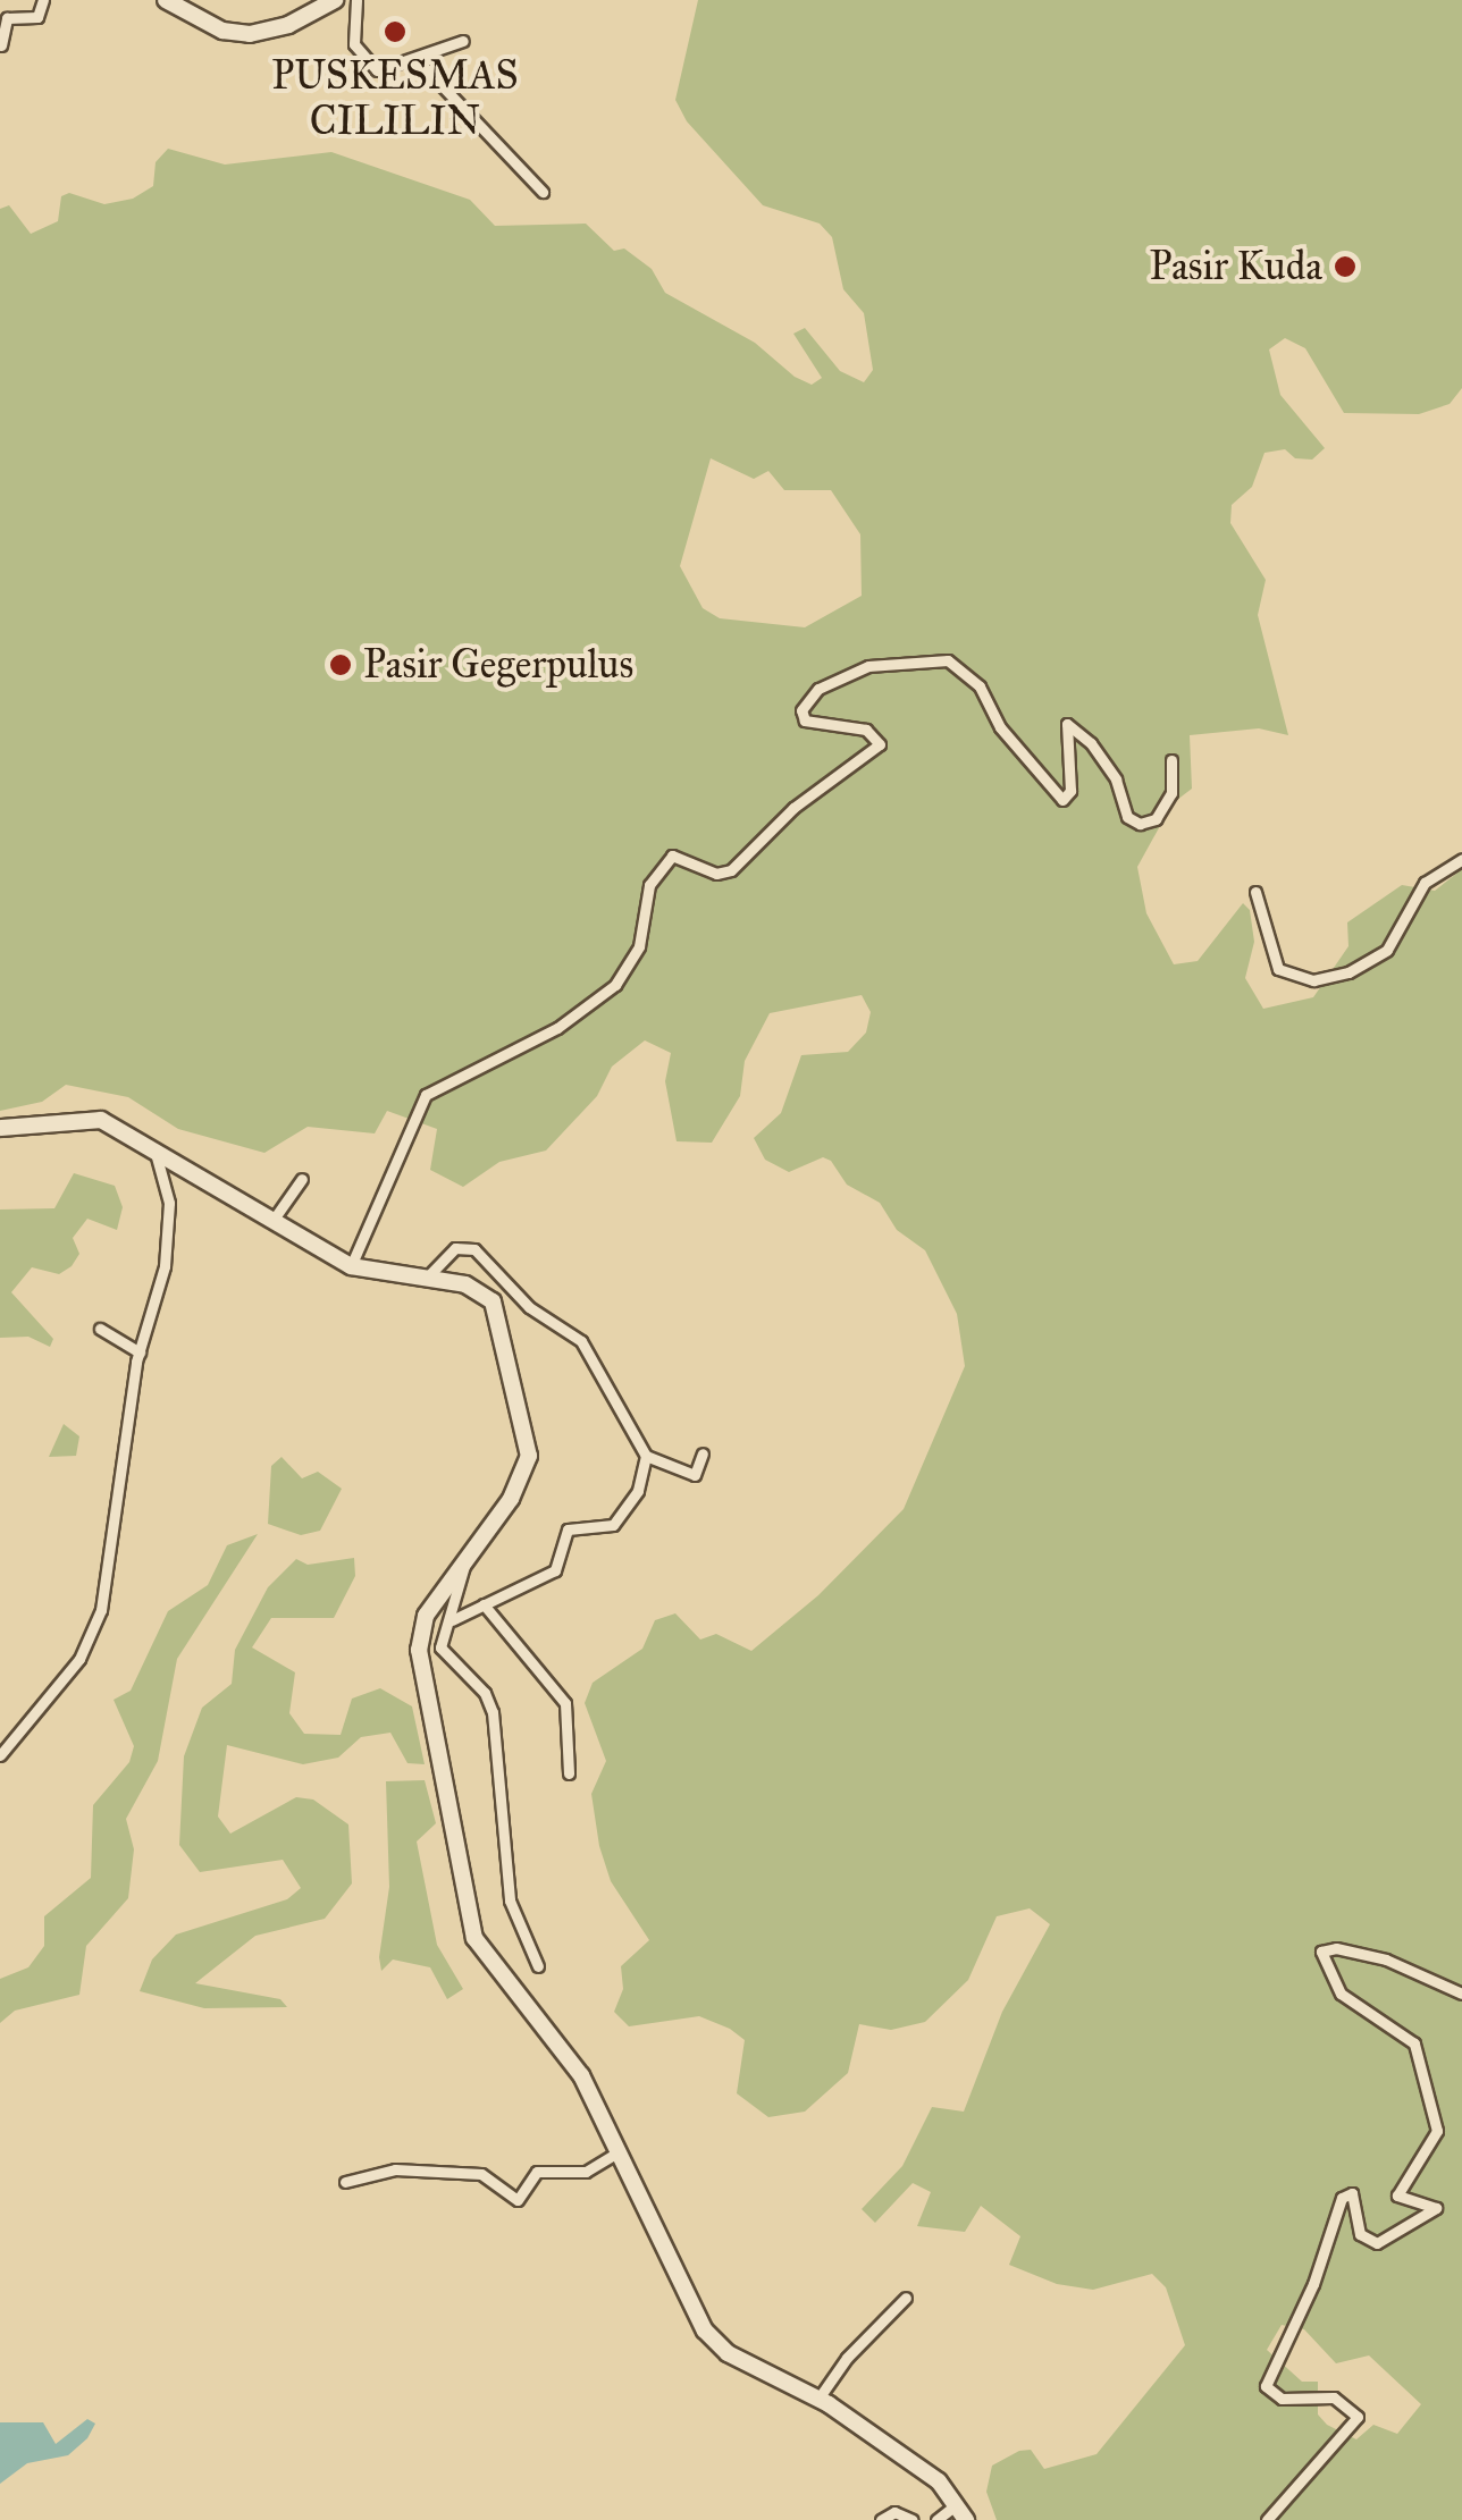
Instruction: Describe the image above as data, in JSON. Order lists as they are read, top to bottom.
{
  "places": ["PUSKESMAS CILILIN", "Pasir Kuda", "Pasir Gegerpulus"]
}
